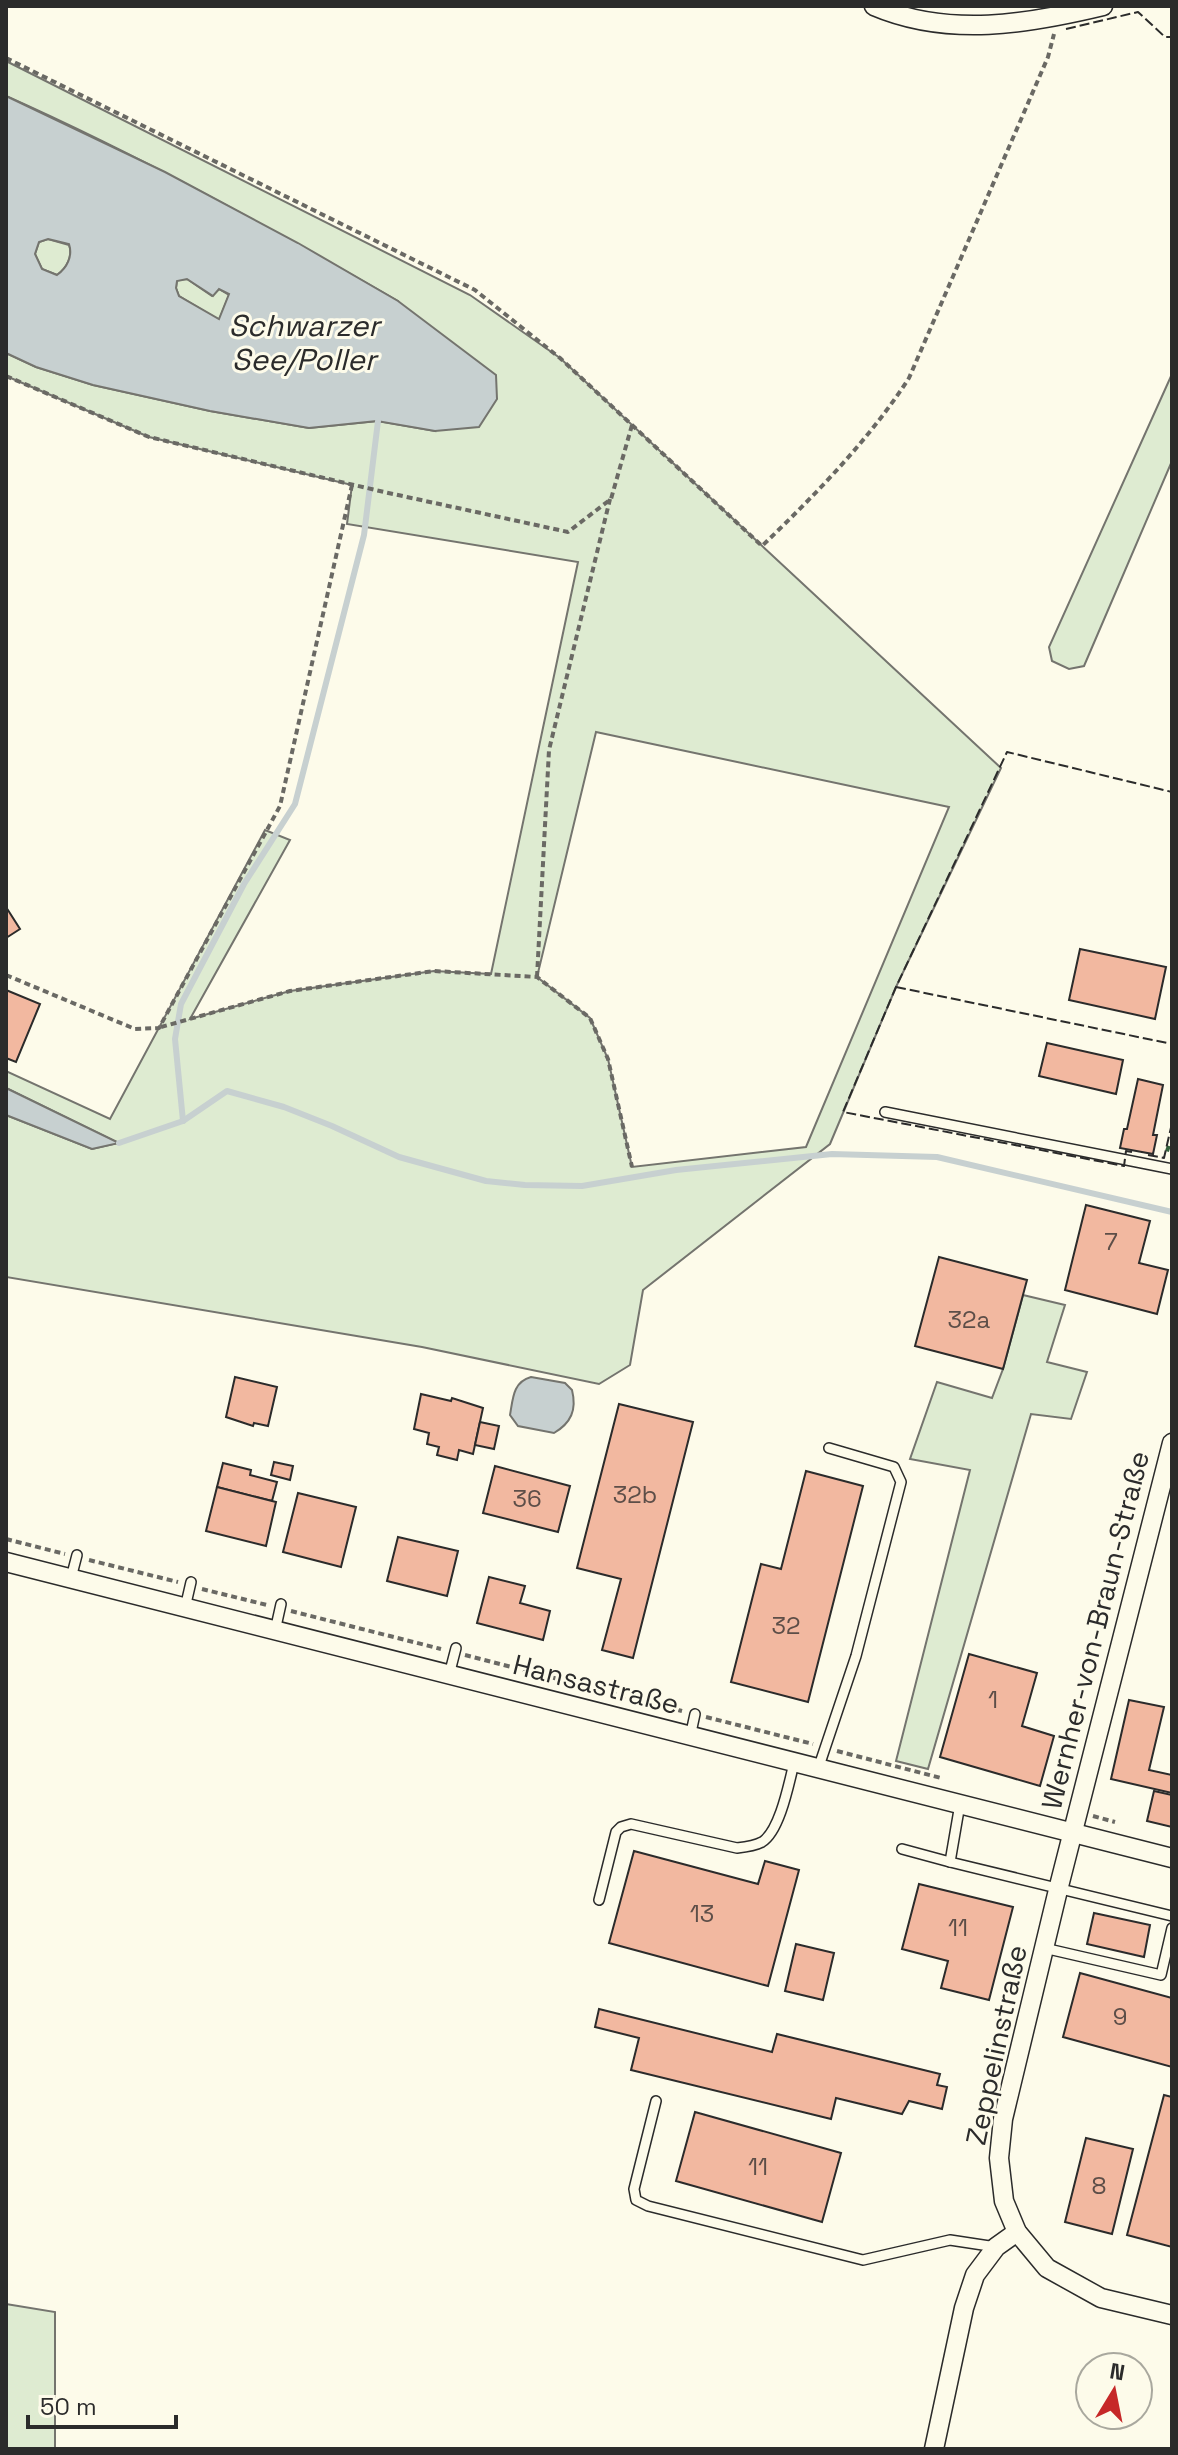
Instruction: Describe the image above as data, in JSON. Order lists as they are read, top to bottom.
{
  "streets": {
    "street": ["Wernher-von-Braun-Straße", "Hansastraße", "Zeppelinstraße"]
  },
  "crossings": [
    ["Wernher-von-Braun-Straße", "Hansastraße"],
    ["Wernher-von-Braun-Straße", "Zeppelinstraße"],
    ["Hansastraße", "Zeppelinstraße"]
  ],
  "water": ["Schwarzer See/Poller"],
  "house_numbers": [
    "7",
    "32a",
    "32b",
    "36",
    "32",
    "1",
    "13",
    "11",
    "9",
    "11",
    "8"
  ],
  "scale_bar": "50 m",
  "north": "top"
}
